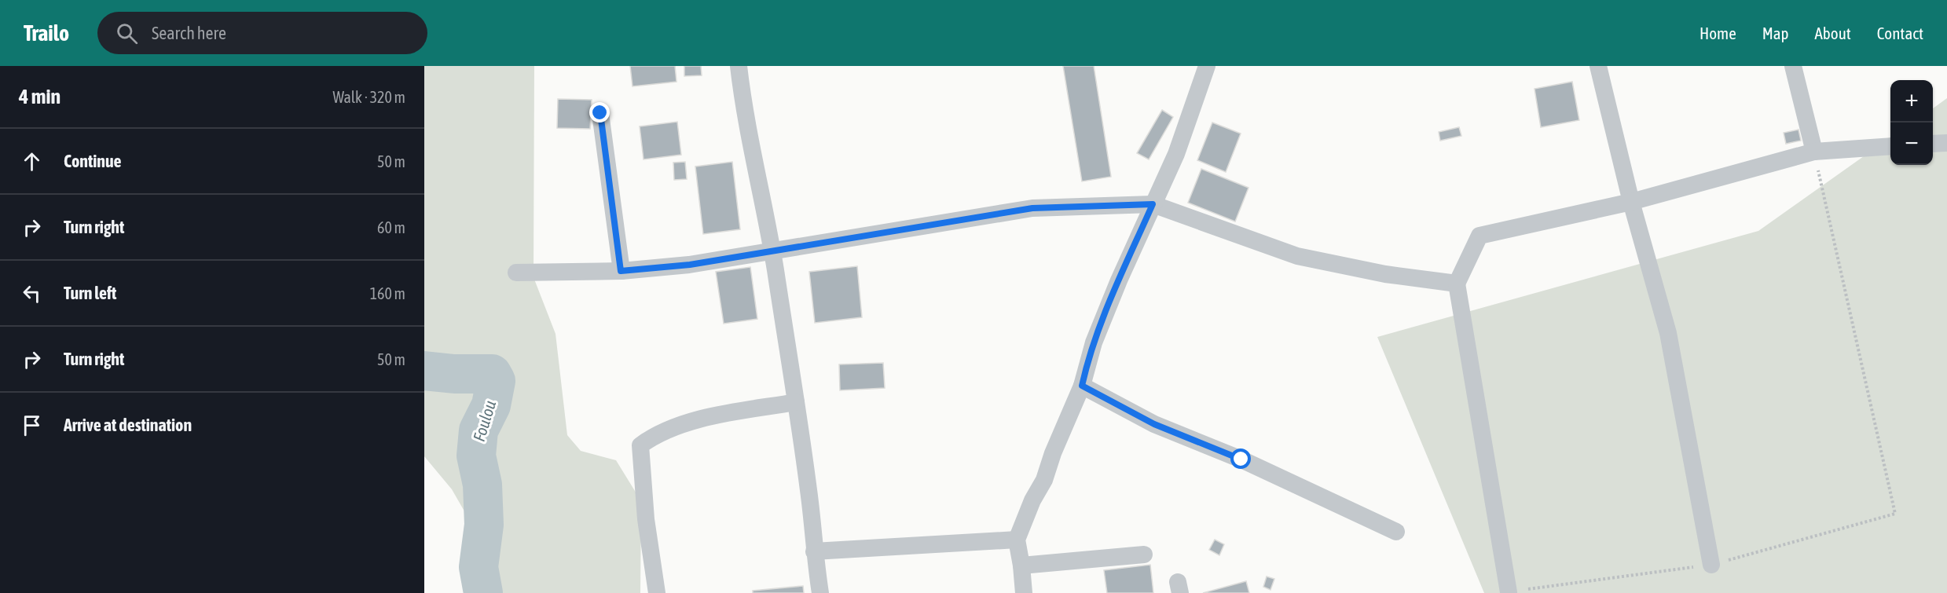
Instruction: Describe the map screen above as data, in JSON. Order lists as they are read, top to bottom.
{
  "water": ["Foulou"],
  "page": {
    "header": "Trailo",
    "search": "Search here",
    "nav": [
      "Home",
      "Map",
      "About",
      "Contact"
    ],
    "heading": ["4 min", "Walk · 320 m"],
    "map_buttons": ["+", "−"],
    "list": [
      ["Continue", "50 m"],
      ["Turn right", "60 m"],
      ["Turn left", "160 m"],
      ["Turn right", "50 m"],
      "Arrive at destination"
    ]
  }
}
